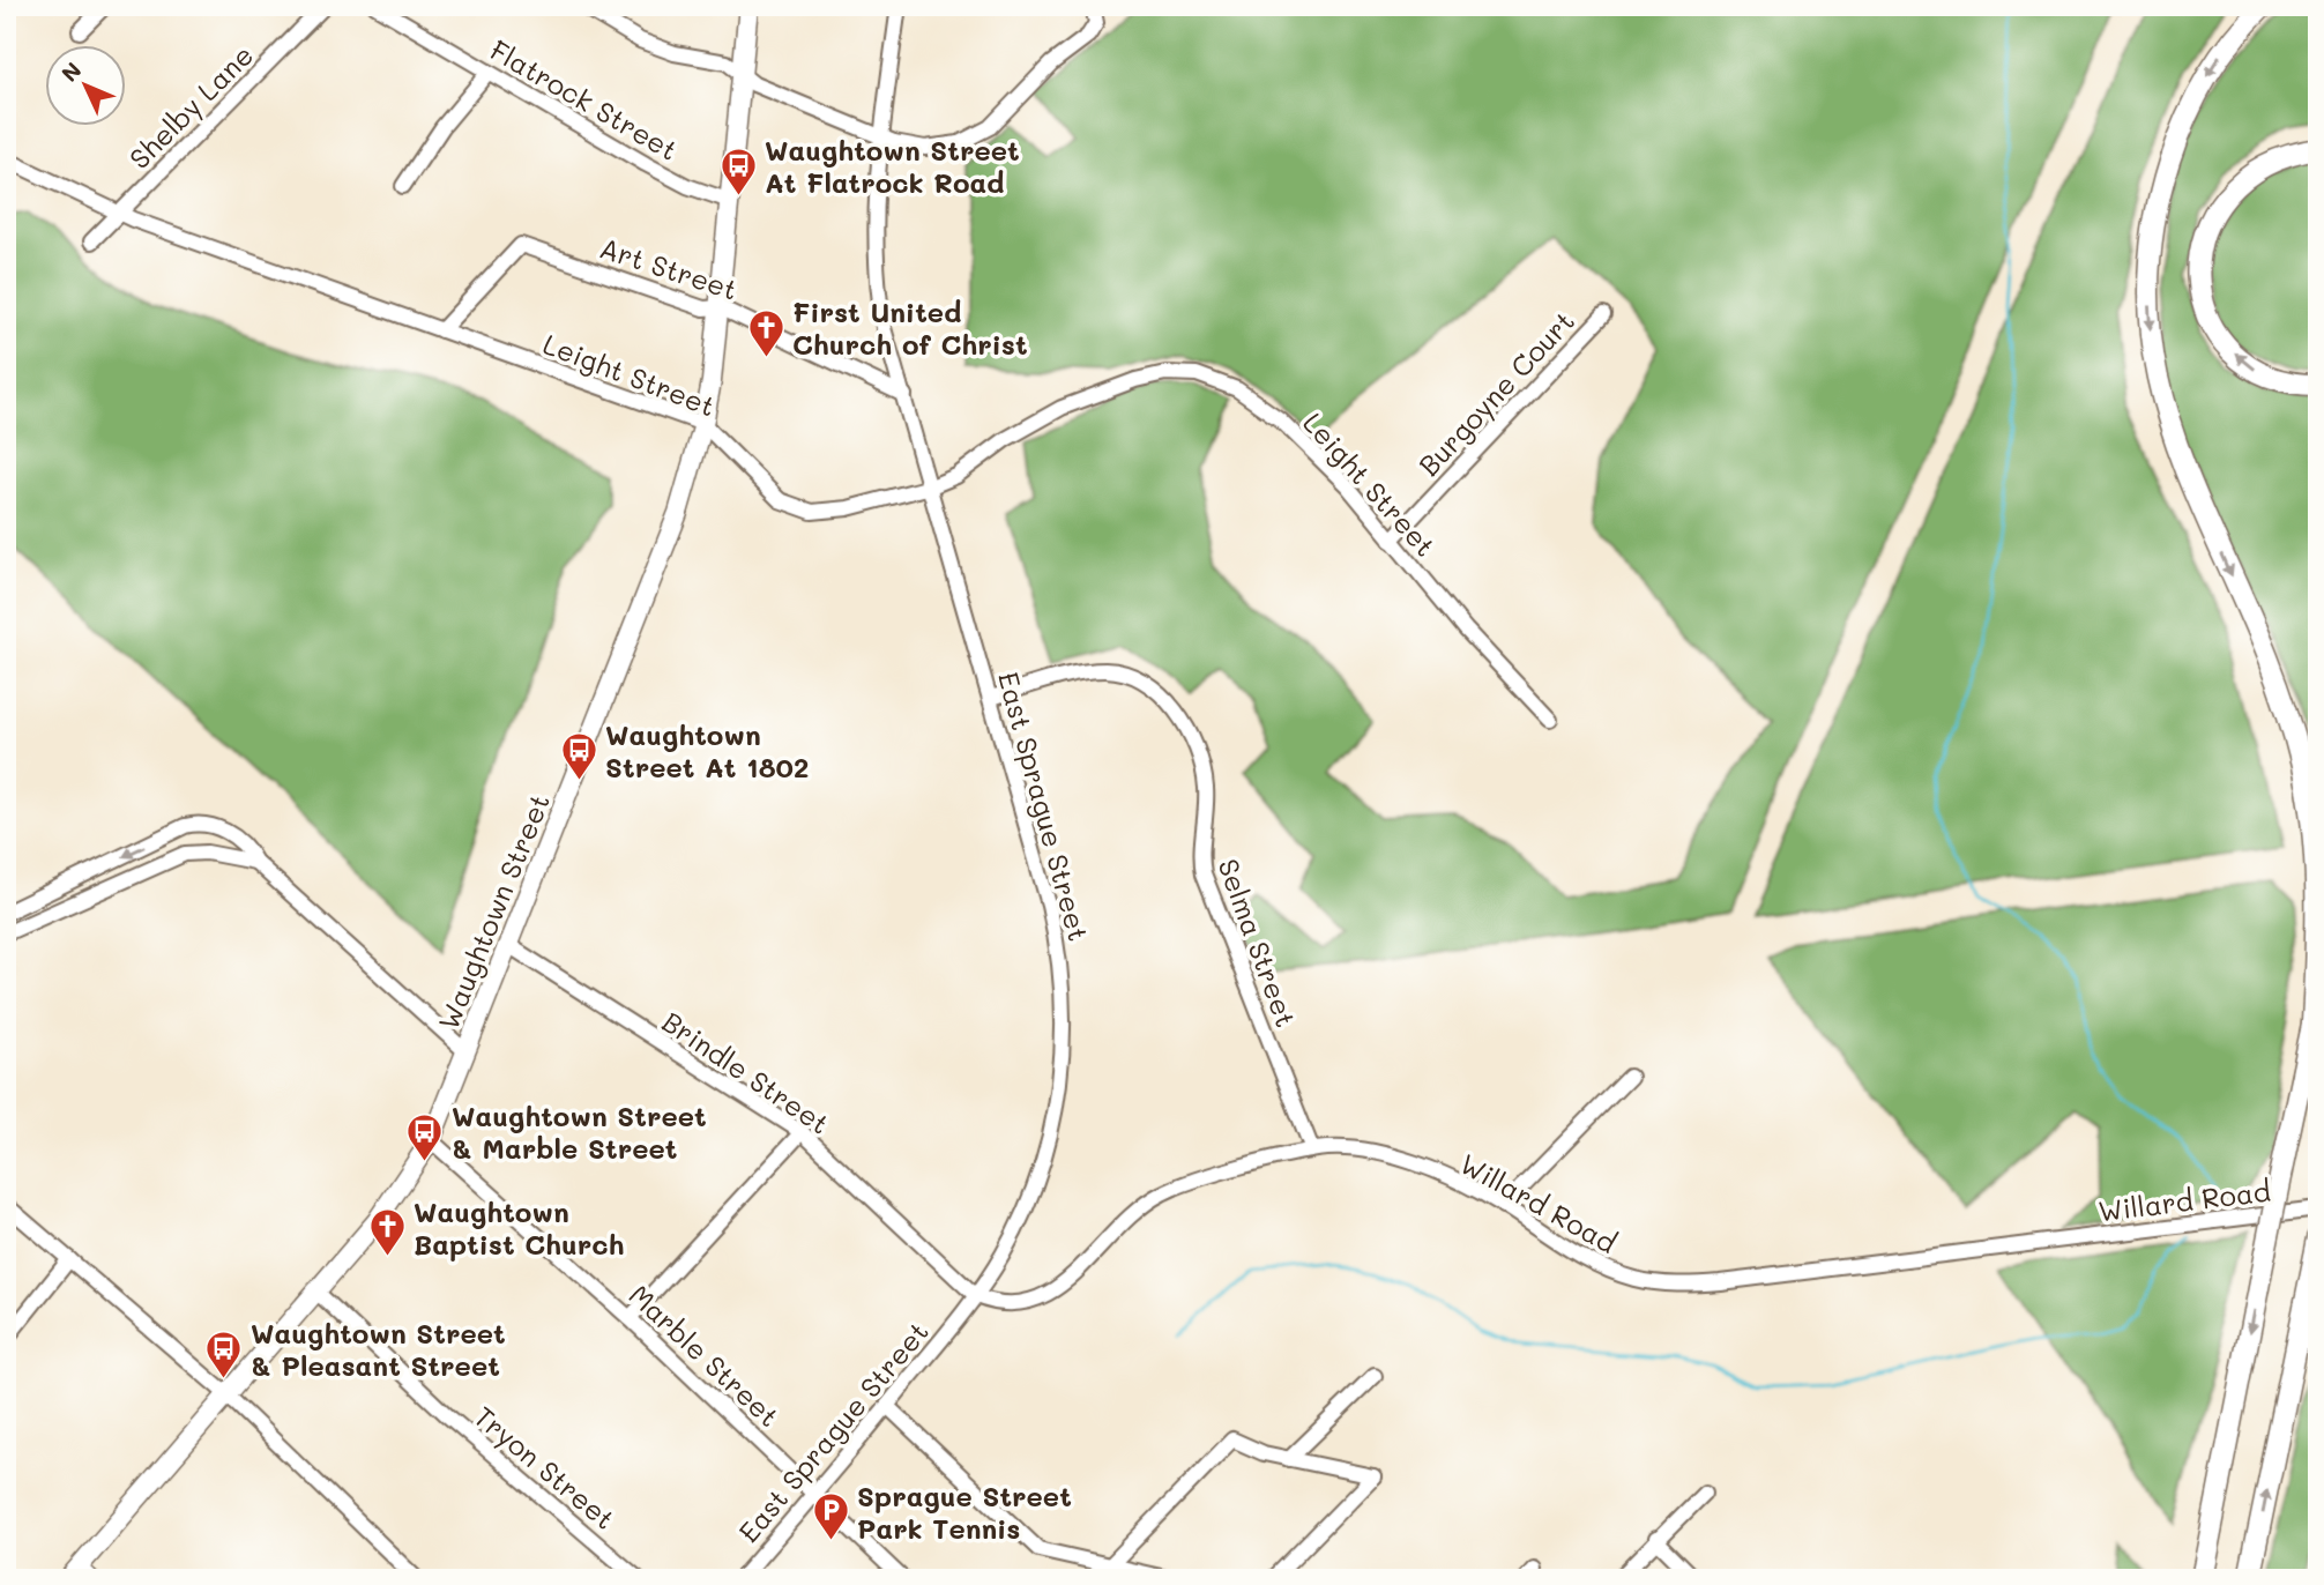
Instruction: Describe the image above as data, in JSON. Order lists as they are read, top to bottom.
{
  "streets": {
    "main road": ["Waughtown Street"],
    "street": [
      "Flatrock Street",
      "Shelby Lane",
      "Art Street",
      "Leight Street",
      "Burgoyne Court",
      "East Sprague Street",
      "Selma Street",
      "Brindle Street",
      "Willard Road",
      "Marble Street",
      "Tryon Street"
    ]
  },
  "crossings": [
    ["Flatrock Street", "Waughtown Street"],
    ["Shelby Lane", "Leight Street"],
    ["Art Street", "Leight Street"],
    ["Art Street", "East Sprague Street"],
    ["Art Street", "Waughtown Street"],
    ["Leight Street", "Burgoyne Court"],
    ["Leight Street", "East Sprague Street"],
    ["Leight Street", "Waughtown Street"],
    ["East Sprague Street", "Selma Street"],
    ["East Sprague Street", "Brindle Street"],
    ["East Sprague Street", "Willard Road"],
    ["East Sprague Street", "Marble Street"],
    ["Waughtown Street", "Brindle Street"],
    ["Waughtown Street", "Marble Street"],
    ["Waughtown Street", "Tryon Street"],
    ["Selma Street", "Willard Road"],
    ["Brindle Street", "Willard Road"]
  ],
  "places": {
    "bus stop": [
      "Waughtown Street At Flatrock Road",
      "Waughtown Street At 1802",
      "Waughtown Street & Marble Street",
      "Waughtown Street & Pleasant Street"
    ],
    "church": ["First United Church of Christ", "Waughtown Baptist Church"],
    "parking": ["Sprague Street Park Tennis"]
  },
  "north": "top left"
}
